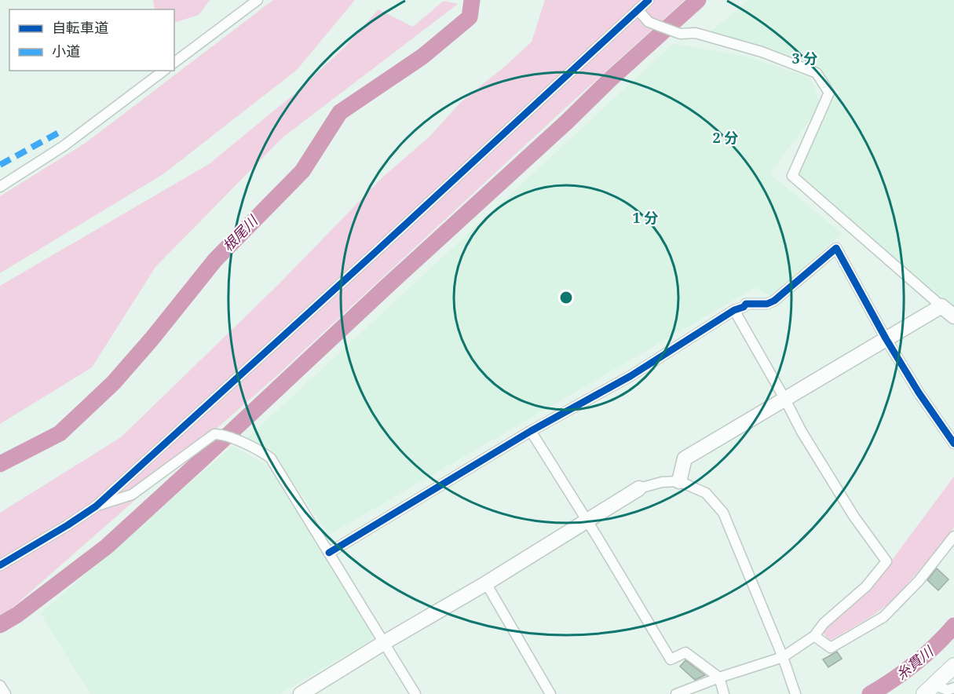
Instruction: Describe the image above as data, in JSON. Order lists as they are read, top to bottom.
{
  "water": ["根尾川", "糸貫川"],
  "legend": ["自転車道", "小道"],
  "rings": ["3 分", "2 分", "1 分"]
}
